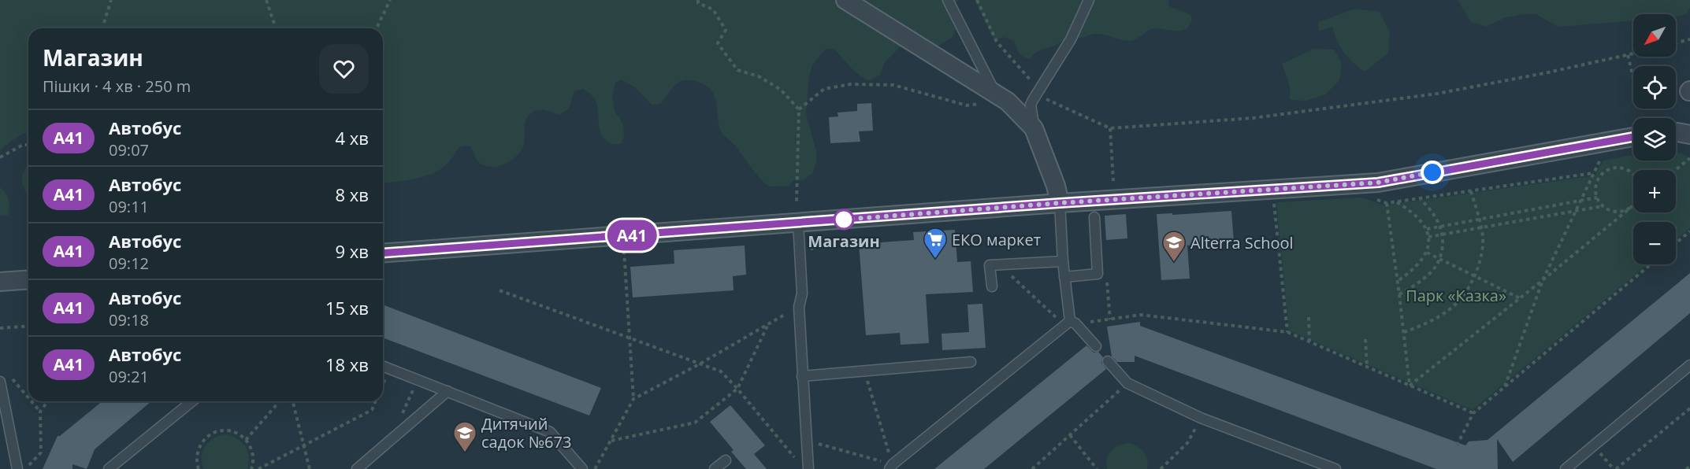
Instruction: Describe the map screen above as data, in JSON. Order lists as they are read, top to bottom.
{
  "parks": ["Парк «Казка»"],
  "places": {
    "other": ["Магазин"],
    "supermarket": ["ЕКО маркет"],
    "school or university": ["Alterra School", "Дитячий садок №673"]
  },
  "lines": ["bus line A41"],
  "north": "bottom left",
  "page": {
    "on_map": "A41",
    "map_buttons": ["+", "−"],
    "heading": ["Магазин", "Пішки · 4 хв · 250 m"],
    "list": [
      {
        "mark": "A41",
        "name": "Автобус",
        "note": "09:07",
        "value": "4 хв"
      },
      {
        "mark": "A41",
        "name": "Автобус",
        "note": "09:11",
        "value": "8 хв"
      },
      {
        "mark": "A41",
        "name": "Автобус",
        "note": "09:12",
        "value": "9 хв"
      },
      {
        "mark": "A41",
        "name": "Автобус",
        "note": "09:18",
        "value": "15 хв"
      },
      {
        "mark": "A41",
        "name": "Автобус",
        "note": "09:21",
        "value": "18 хв"
      }
    ]
  }
}
